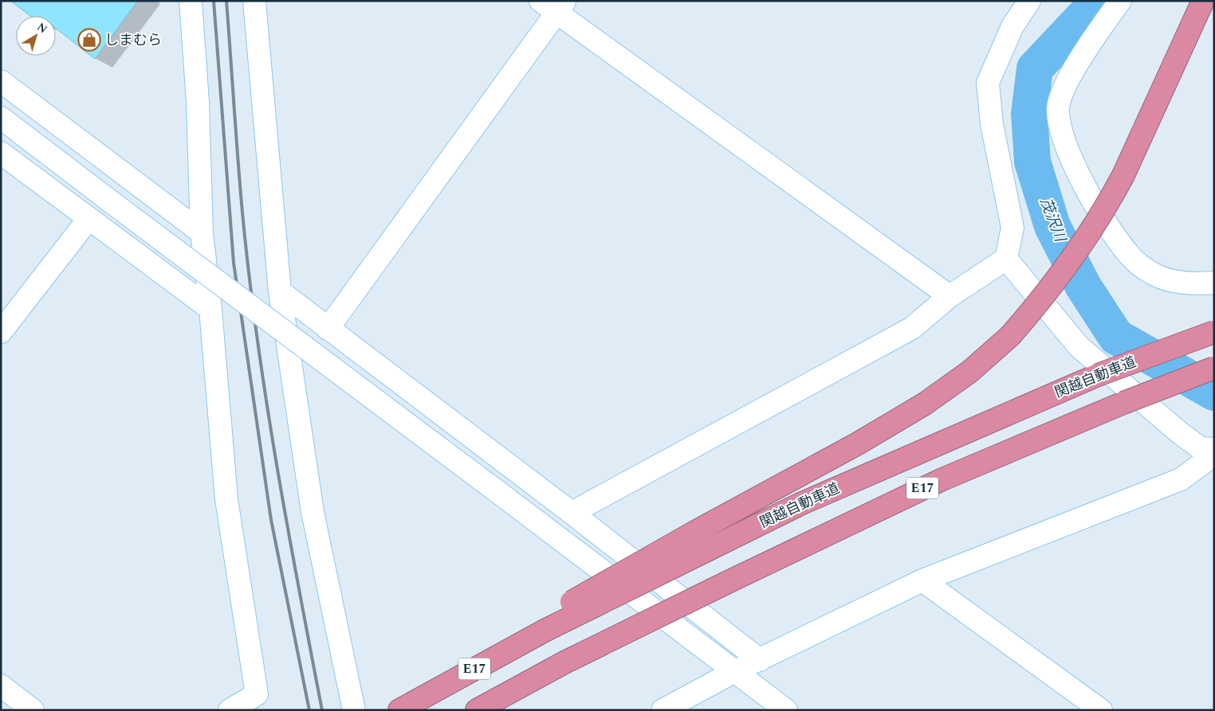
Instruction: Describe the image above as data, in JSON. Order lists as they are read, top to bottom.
{
  "streets": {
    "highway": ["関越自動車道", "E17"]
  },
  "water": ["茂沢川"],
  "places": {
    "shop": ["しまむら"]
  },
  "north": "top right"
}
